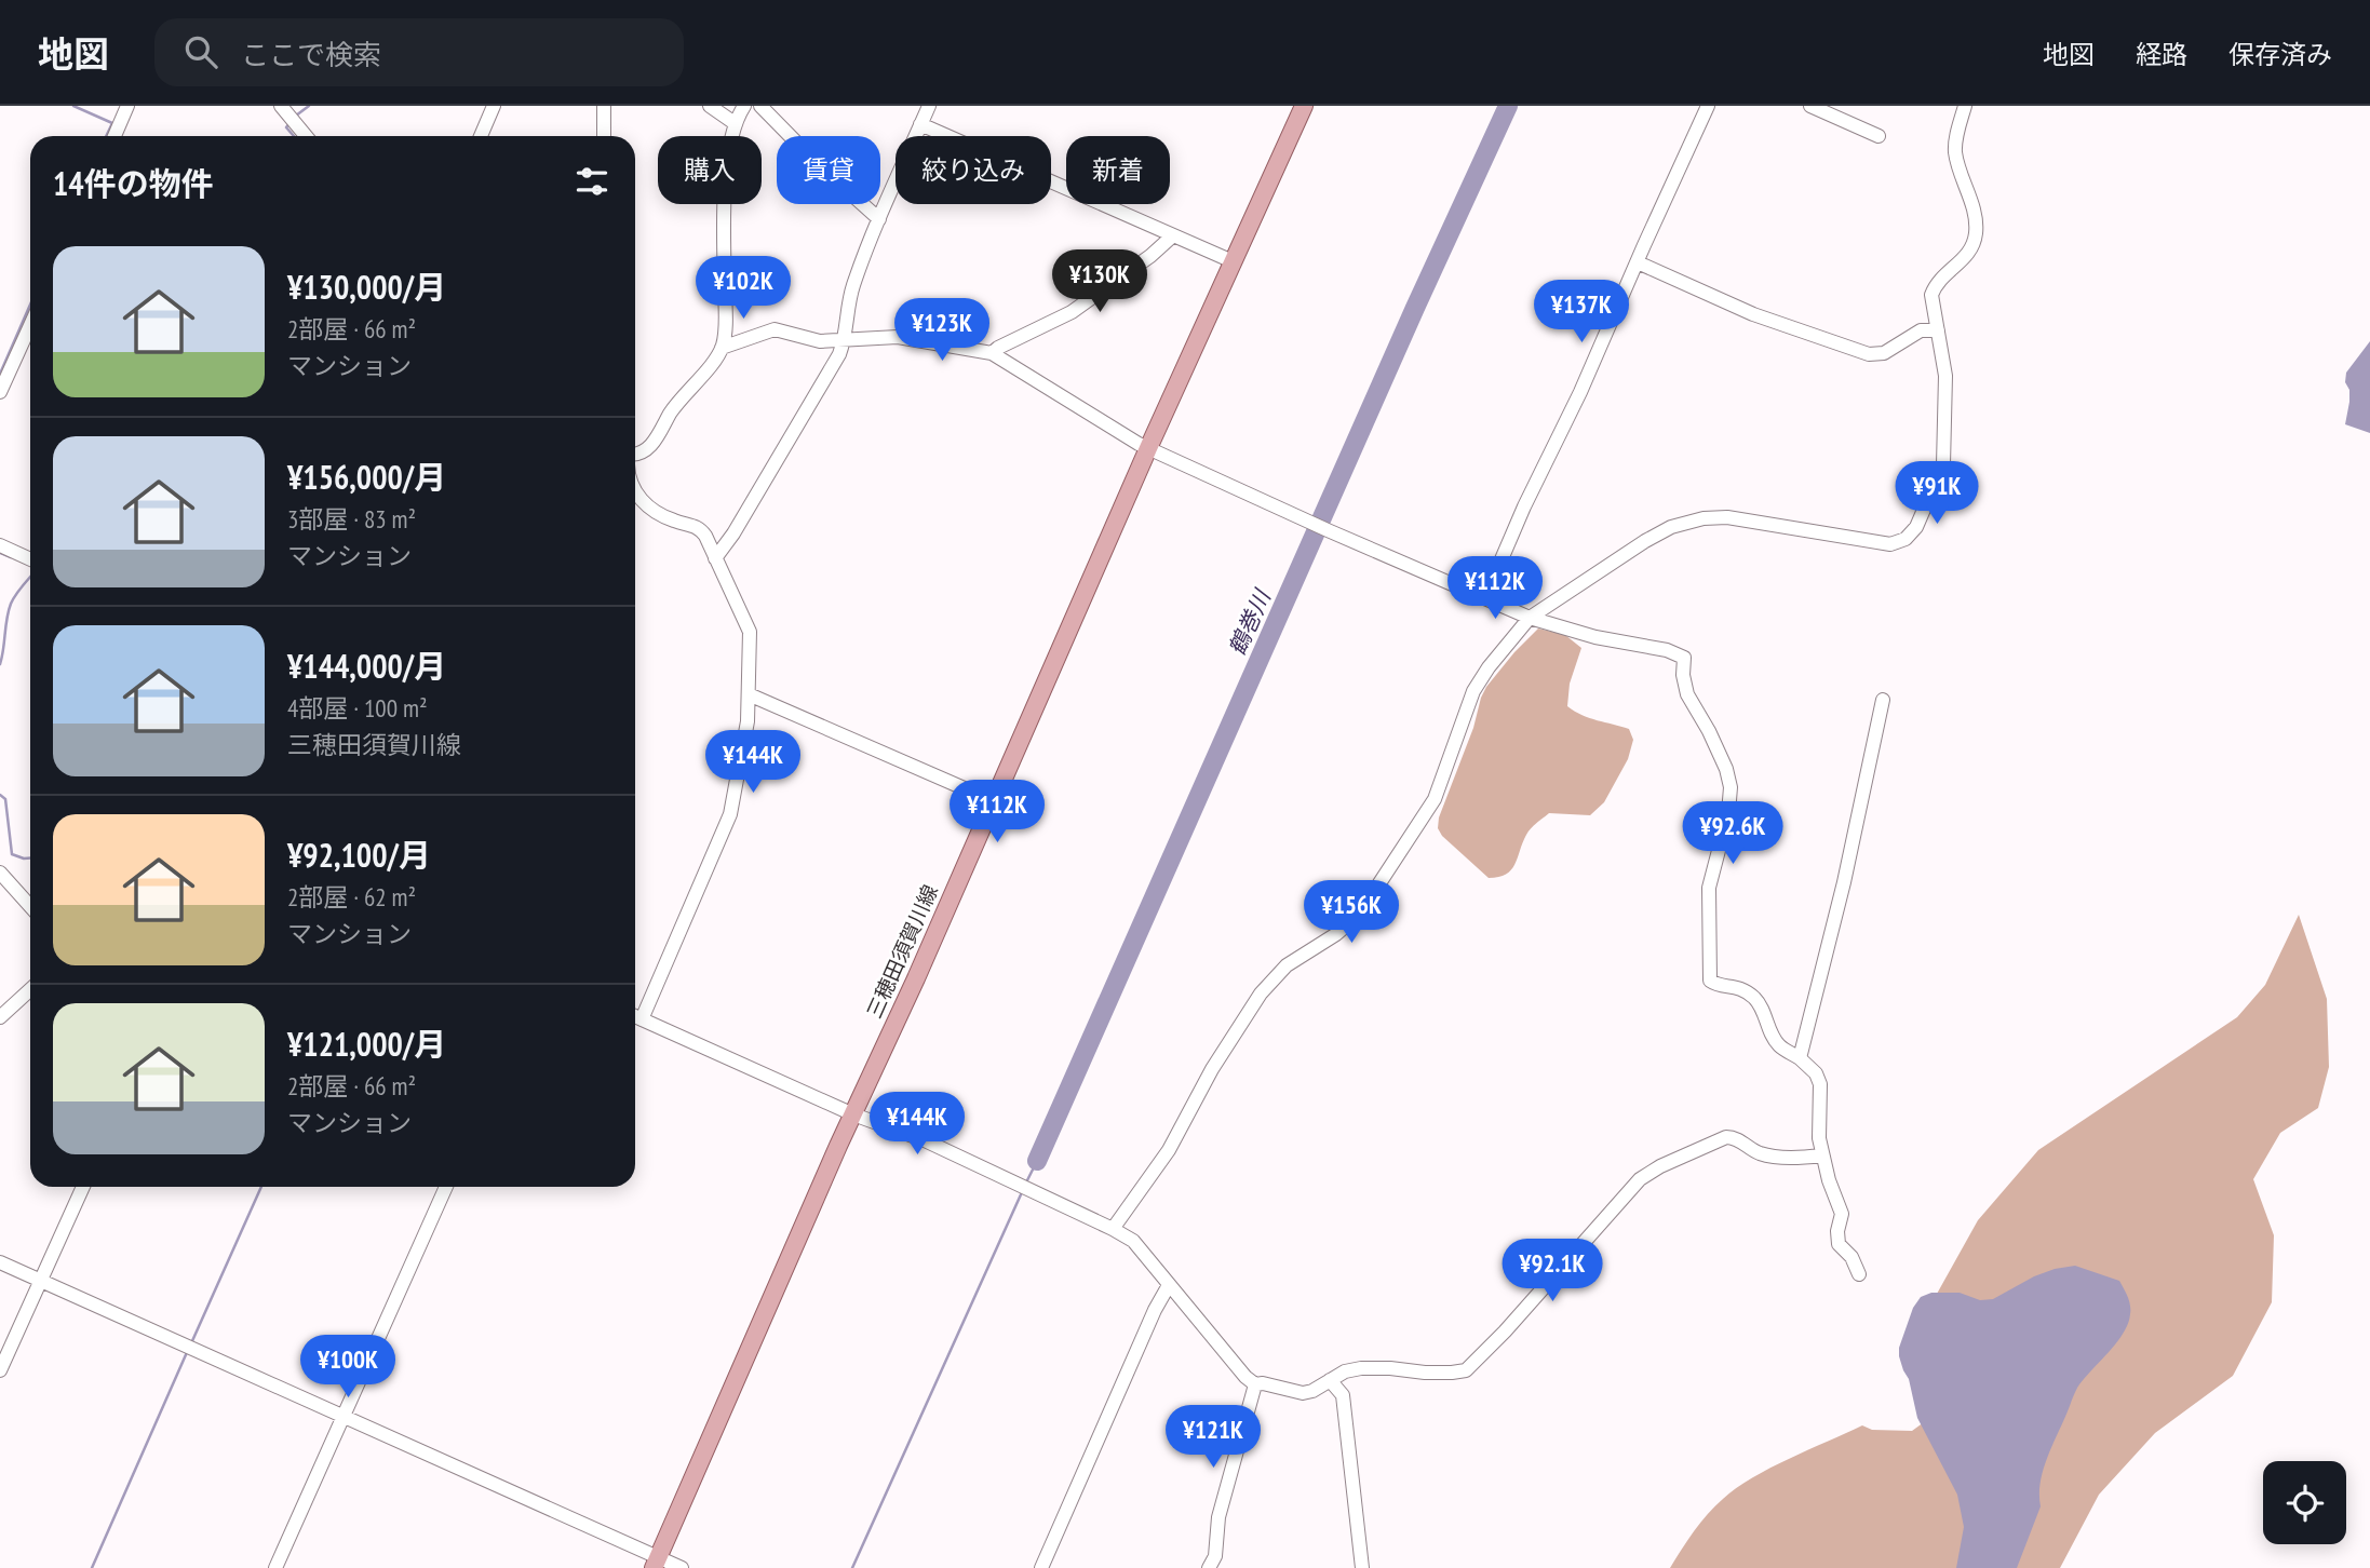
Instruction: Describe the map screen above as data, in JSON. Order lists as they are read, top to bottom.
{
  "streets": {
    "main road": ["三穂田須賀川線"]
  },
  "water": ["鶴巻川"],
  "page": {
    "header": "地図",
    "search": "ここで検索",
    "nav": ["地図", "経路", "保存済み"],
    "chip": [
      "購入",
      "賃貸",
      "絞り込み",
      "新着"
    ],
    "heading": "14件の物件",
    "list": [
      {
        "name": "¥130,000/月",
        "note": "2部屋 · 66 m² · マンション"
      },
      {
        "name": "¥156,000/月",
        "note": "3部屋 · 83 m² · マンション"
      },
      {
        "name": "¥144,000/月",
        "note": "4部屋 · 100 m² · 三穂田須賀川線"
      },
      {
        "name": "¥92,100/月",
        "note": "2部屋 · 62 m² · マンション"
      },
      {
        "name": "¥121,000/月",
        "note": "2部屋 · 66 m² · マンション"
      }
    ],
    "price": [
      "¥130K",
      "¥102K",
      "¥137K",
      "¥123K",
      "¥91K",
      "¥112K",
      "¥144K",
      "¥112K",
      "¥92.6K",
      "¥156K",
      "¥144K",
      "¥92.1K",
      "¥100K",
      "¥121K"
    ]
  }
}
